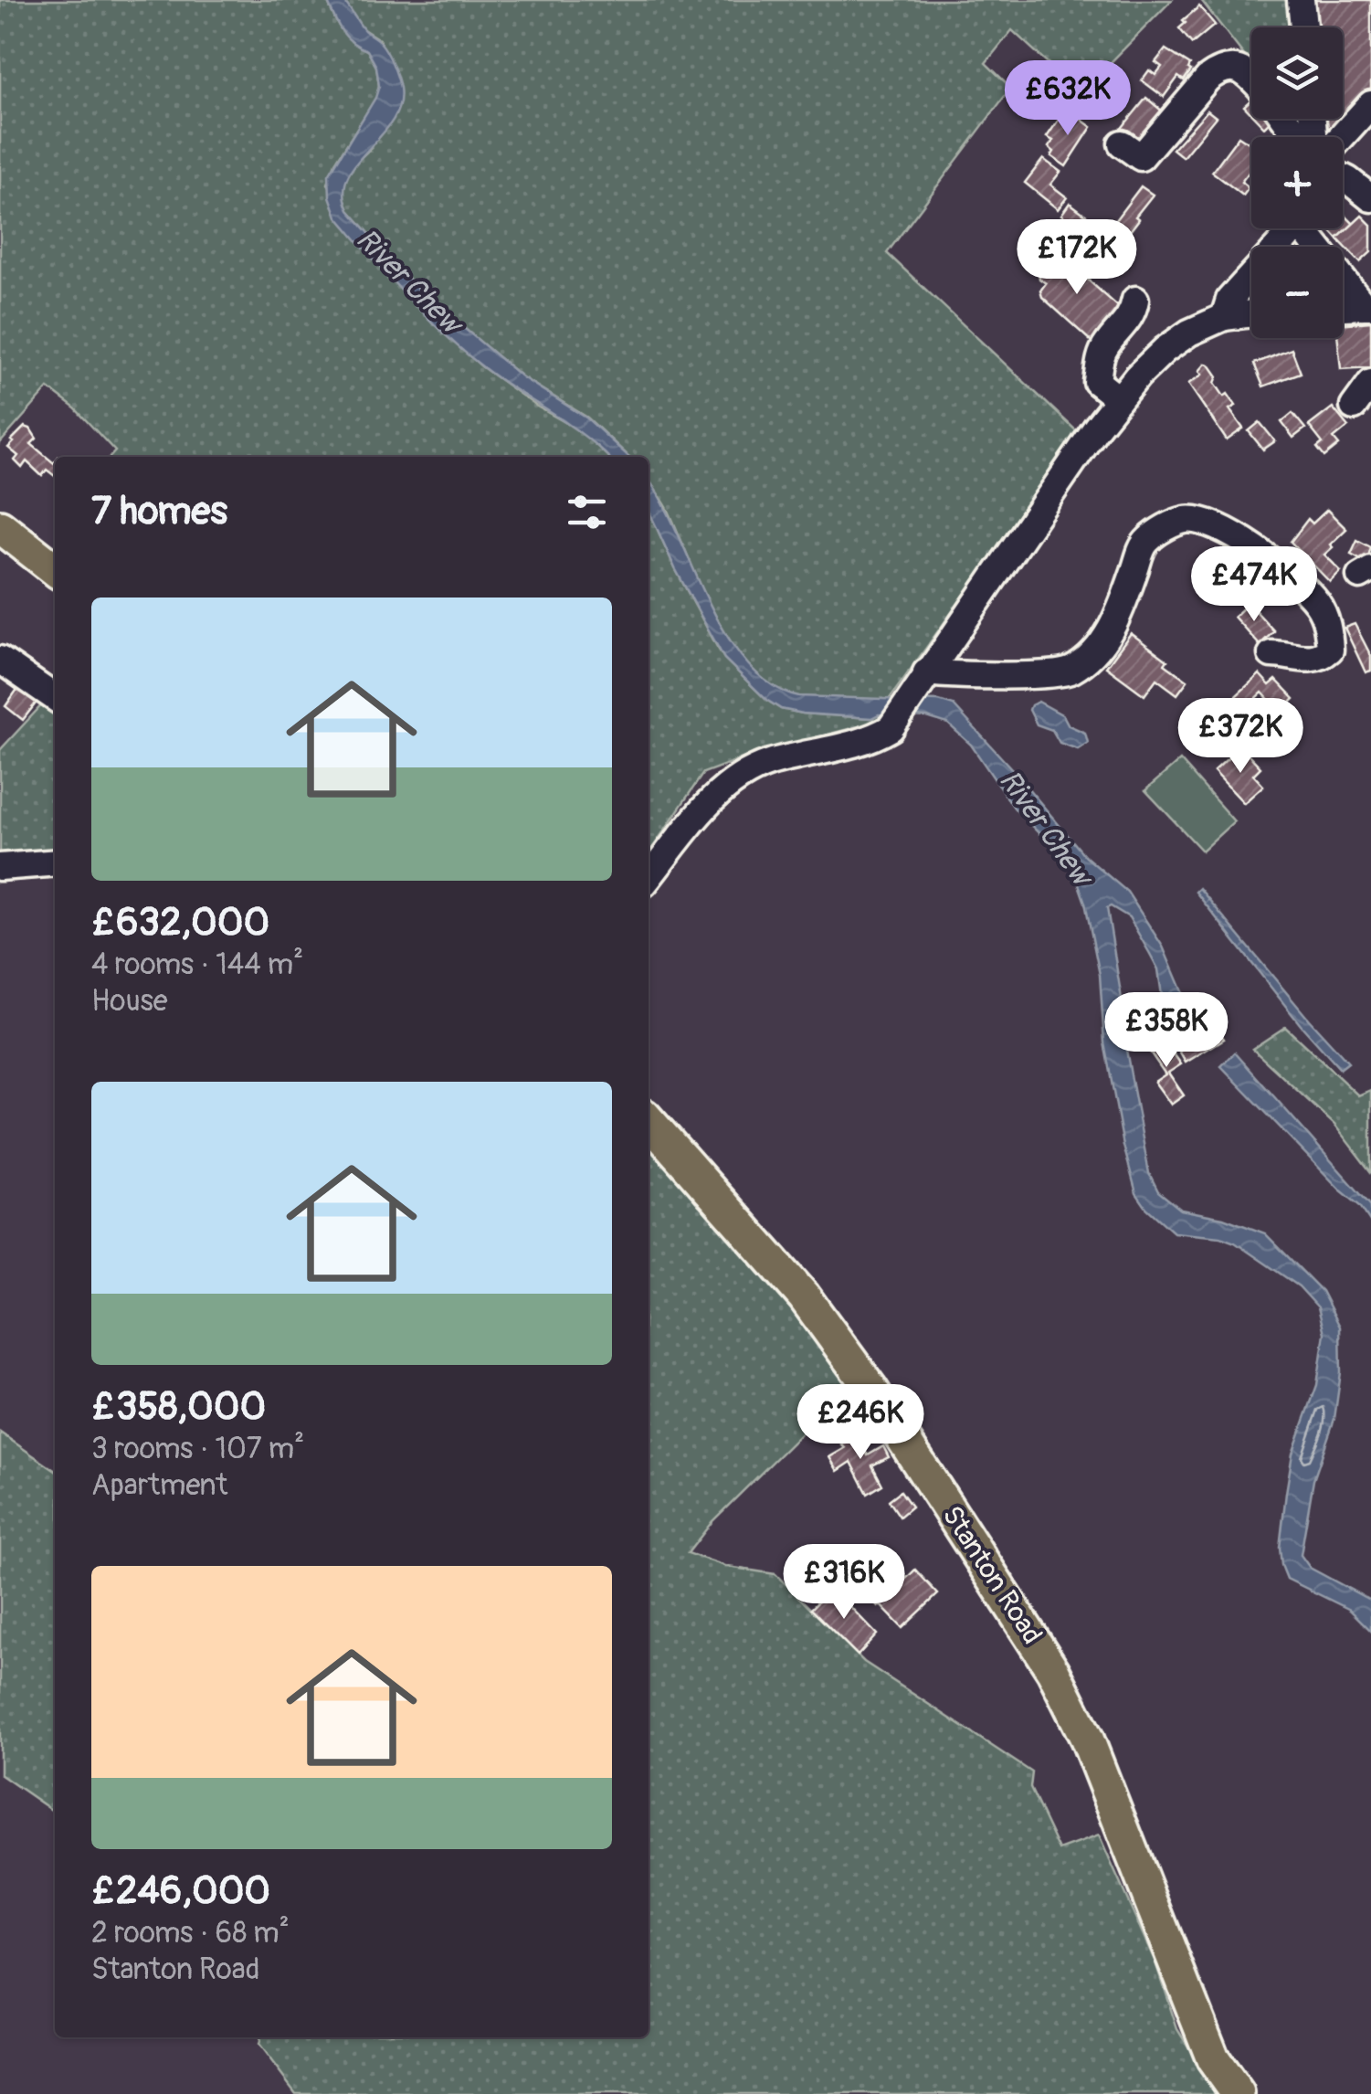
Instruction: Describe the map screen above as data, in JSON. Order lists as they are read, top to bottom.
{
  "streets": {
    "main road": ["Stanton Road"]
  },
  "water": ["River Chew"],
  "page": {
    "map_buttons": ["+", "−"],
    "price": [
      "£632K",
      "£172K",
      "£474K",
      "£372K",
      "£358K",
      "£246K",
      "£316K"
    ],
    "heading": "7 homes",
    "list": [
      {
        "name": "£632,000",
        "note": "4 rooms · 144 m² · House"
      },
      {
        "name": "£358,000",
        "note": "3 rooms · 107 m² · Apartment"
      },
      {
        "name": "£246,000",
        "note": "2 rooms · 68 m² · Stanton Road"
      }
    ]
  }
}
